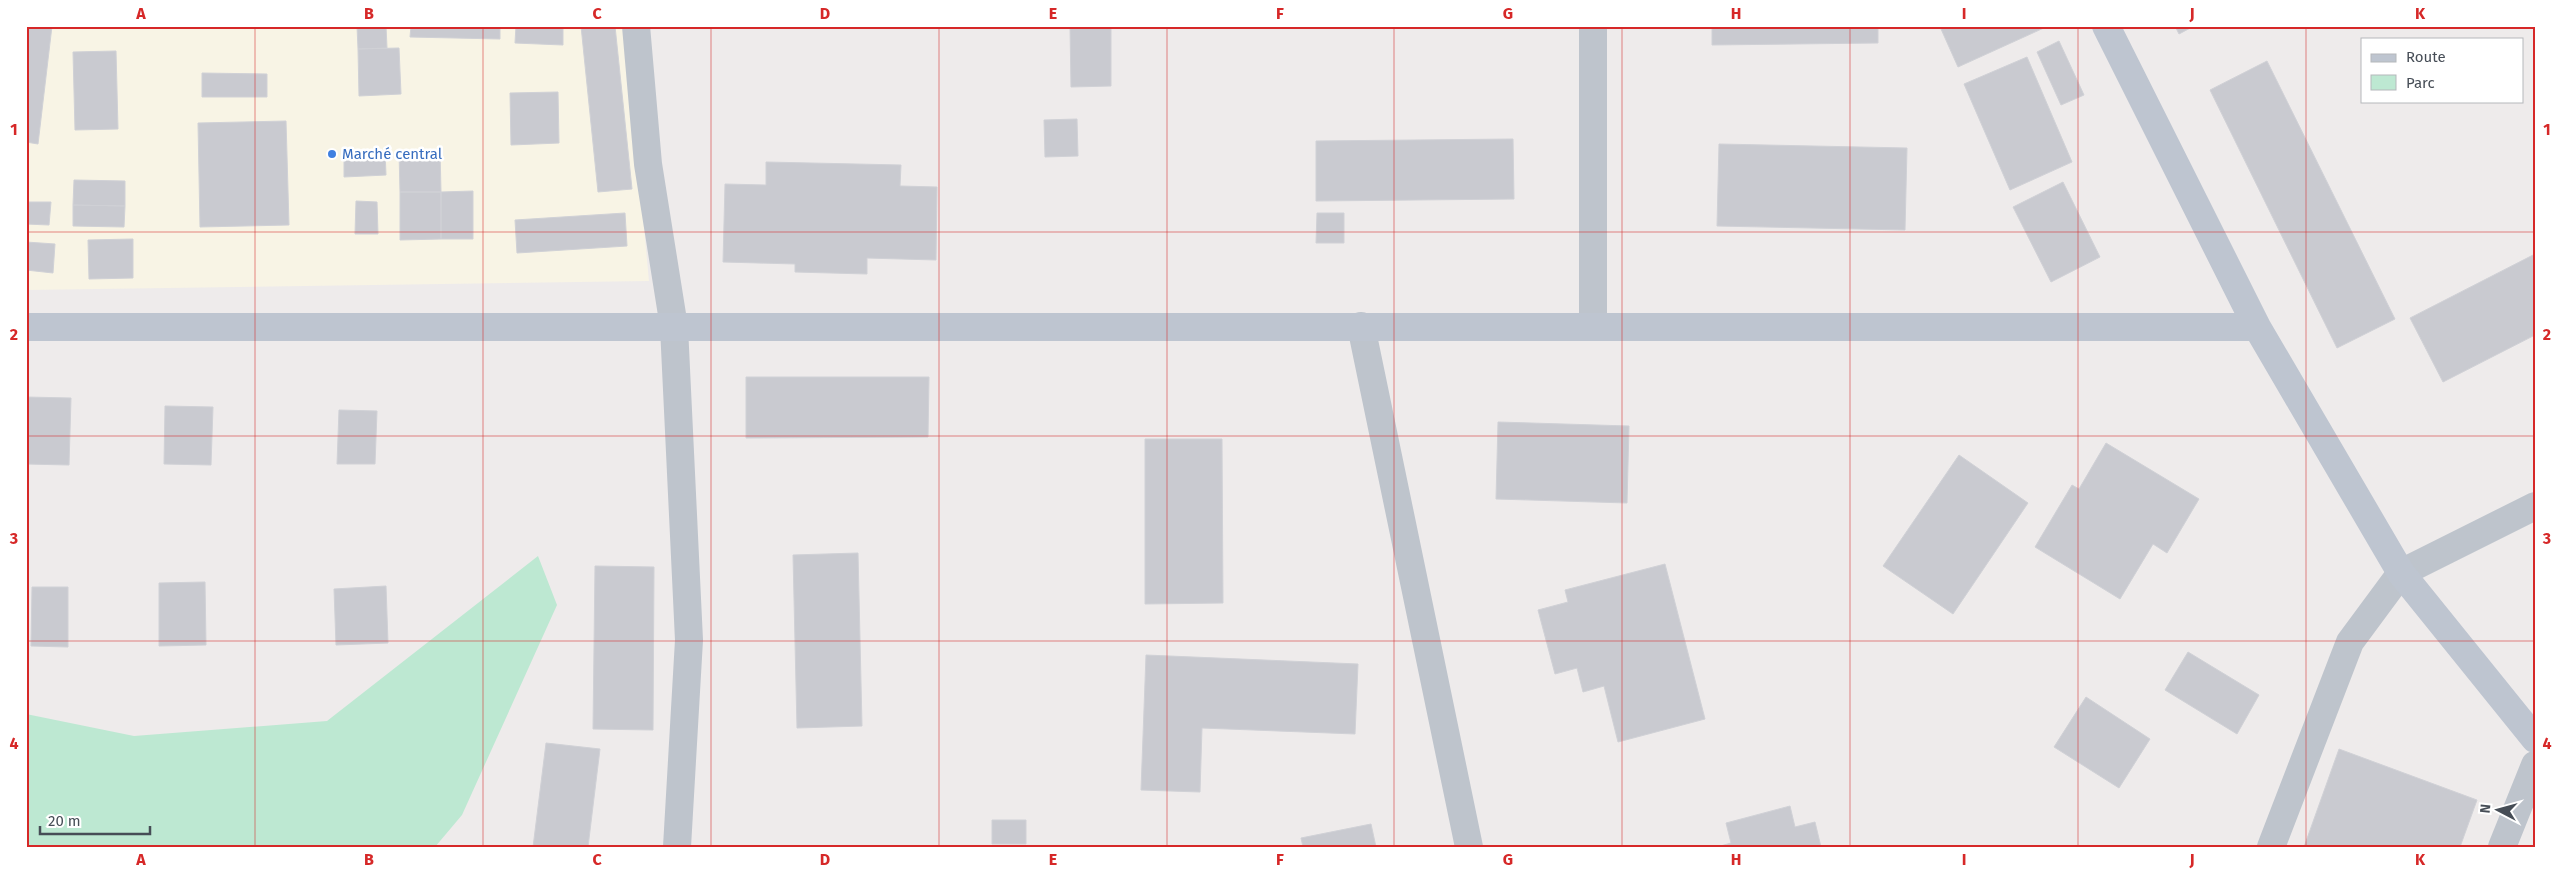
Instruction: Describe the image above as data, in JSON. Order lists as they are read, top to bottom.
{
  "places": ["Marché central"],
  "legend": ["Route", "Parc"],
  "scale_bar": "20 m",
  "north": "left",
  "grid": {
    "columns": [
      "A",
      "B",
      "C",
      "D",
      "E",
      "F",
      "G",
      "H",
      "I",
      "J",
      "K"
    ],
    "rows": [
      "1",
      "2",
      "3",
      "4"
    ]
  }
}
